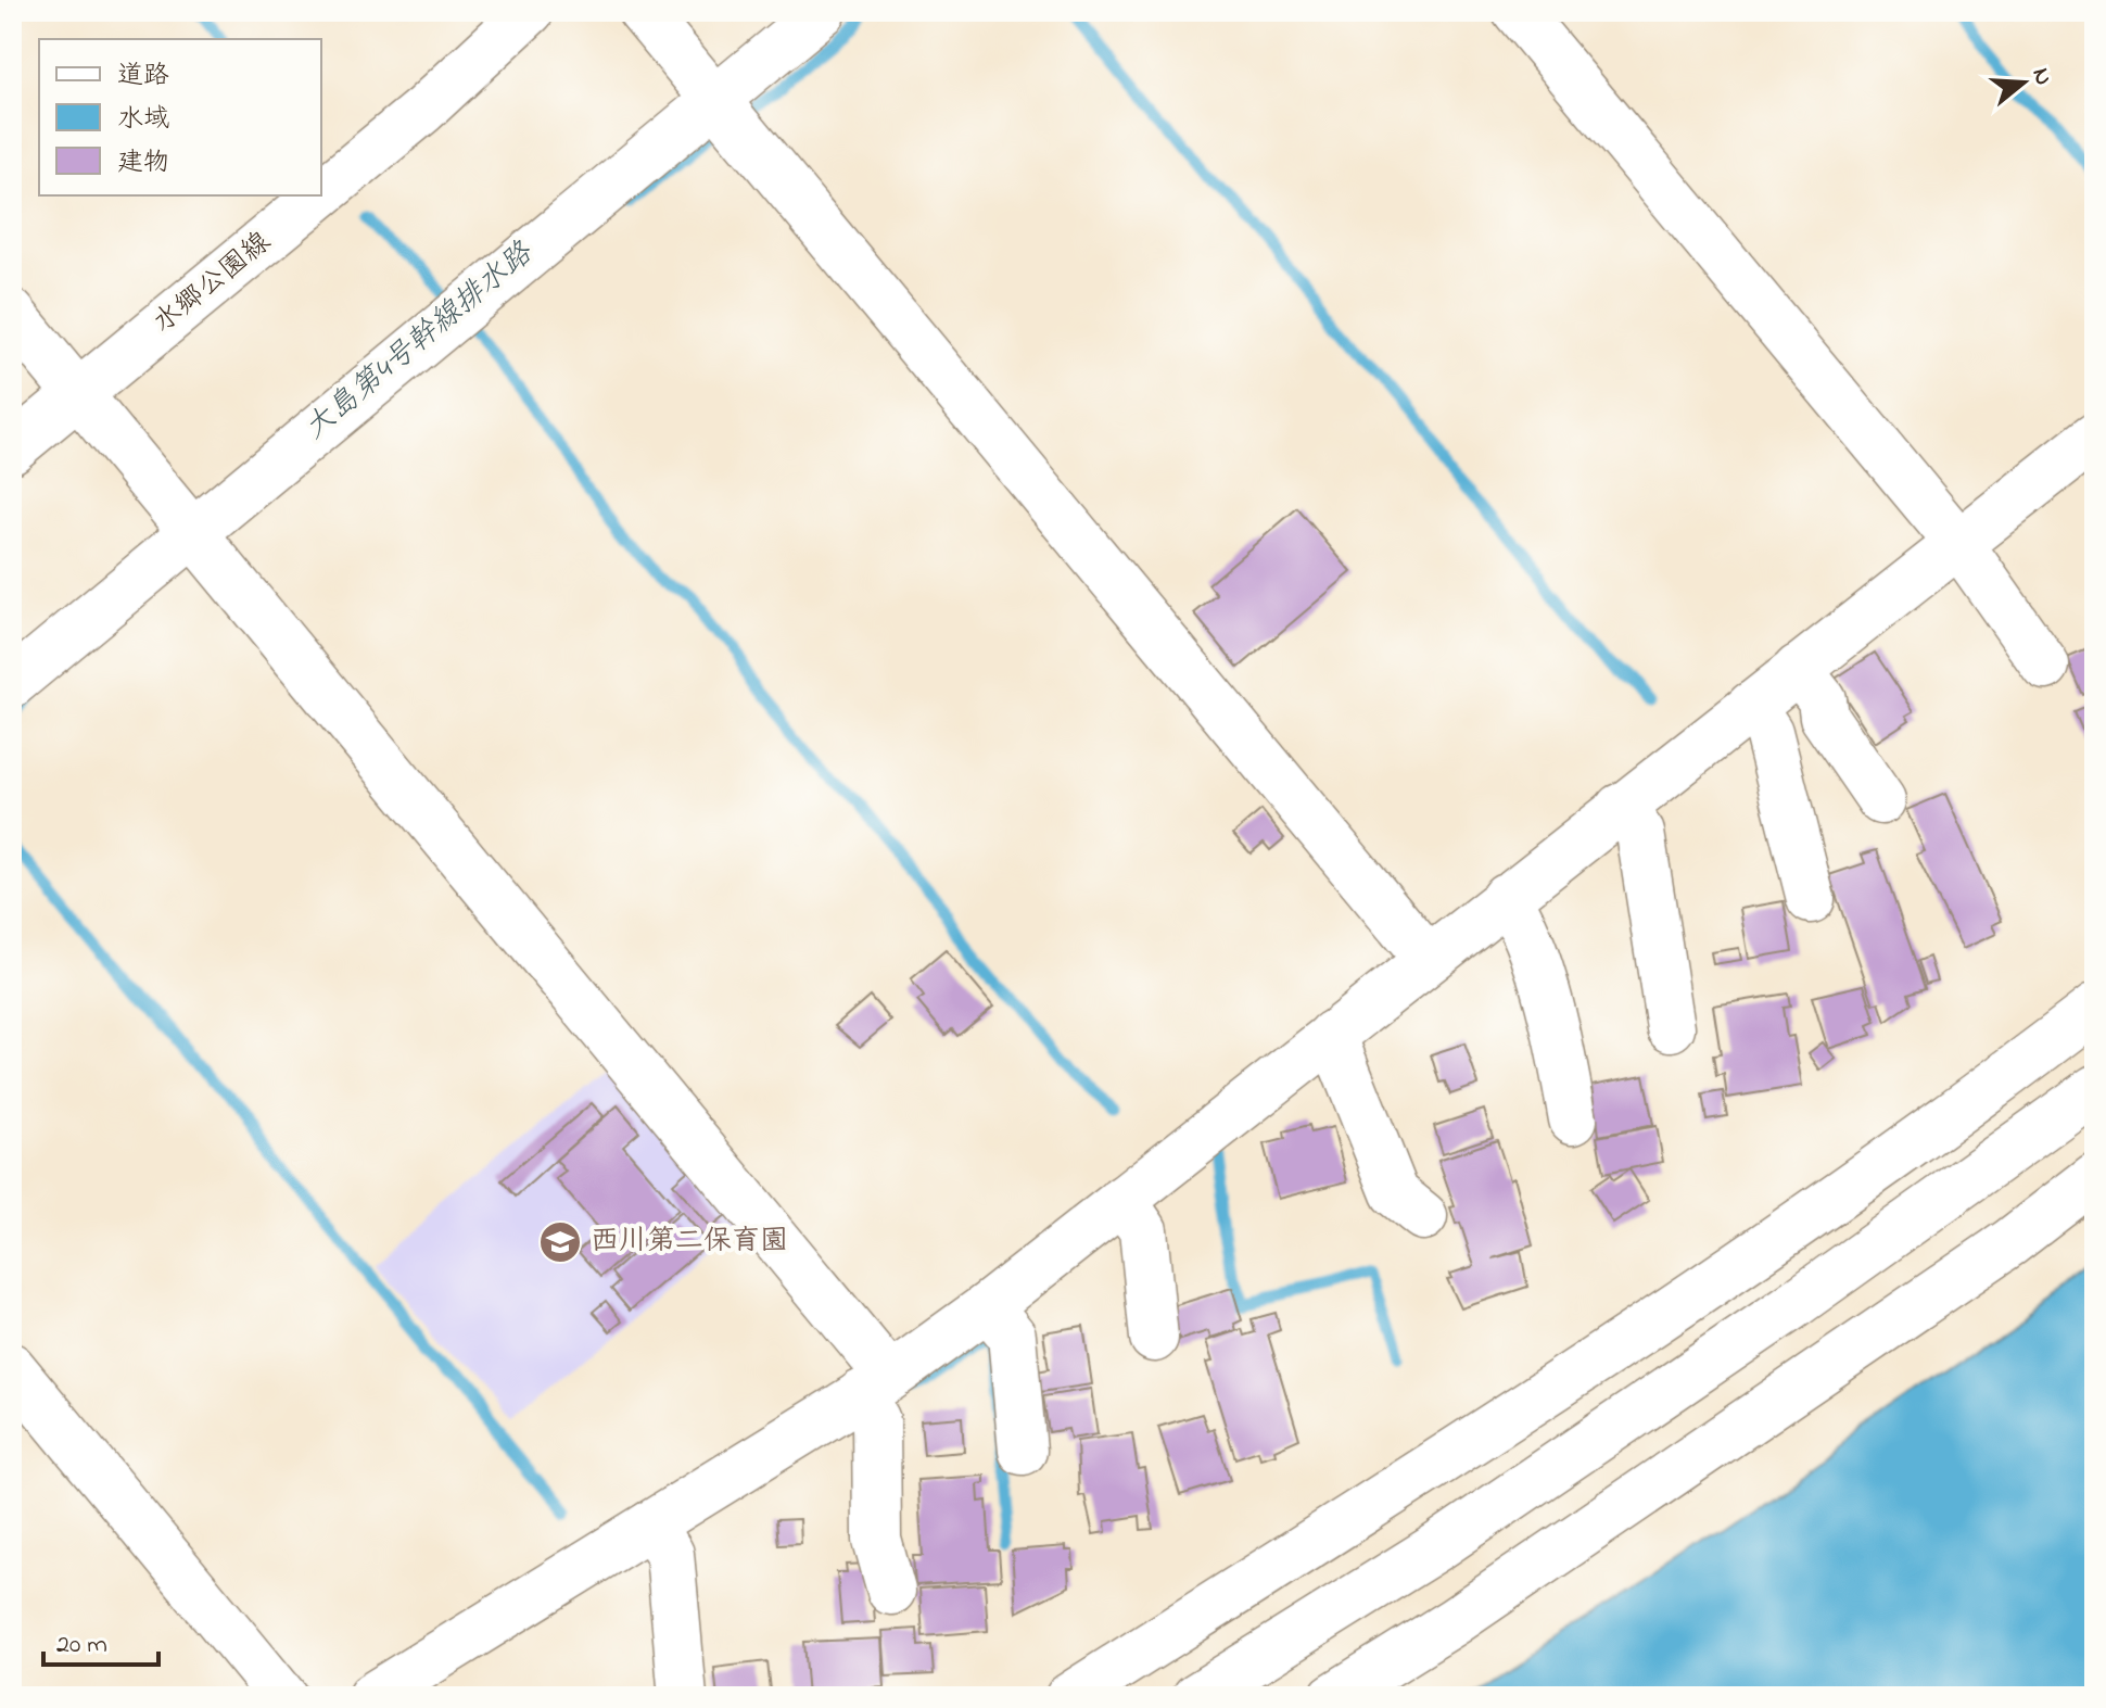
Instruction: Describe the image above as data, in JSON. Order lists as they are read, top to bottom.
{
  "streets": {
    "street": ["水郷公園線"]
  },
  "water": ["大島第4号幹線排水路"],
  "places": {
    "school or university": ["西川第二保育園"]
  },
  "legend": ["道路", "水域", "建物"],
  "scale_bar": "20 m",
  "north": "right"
}
